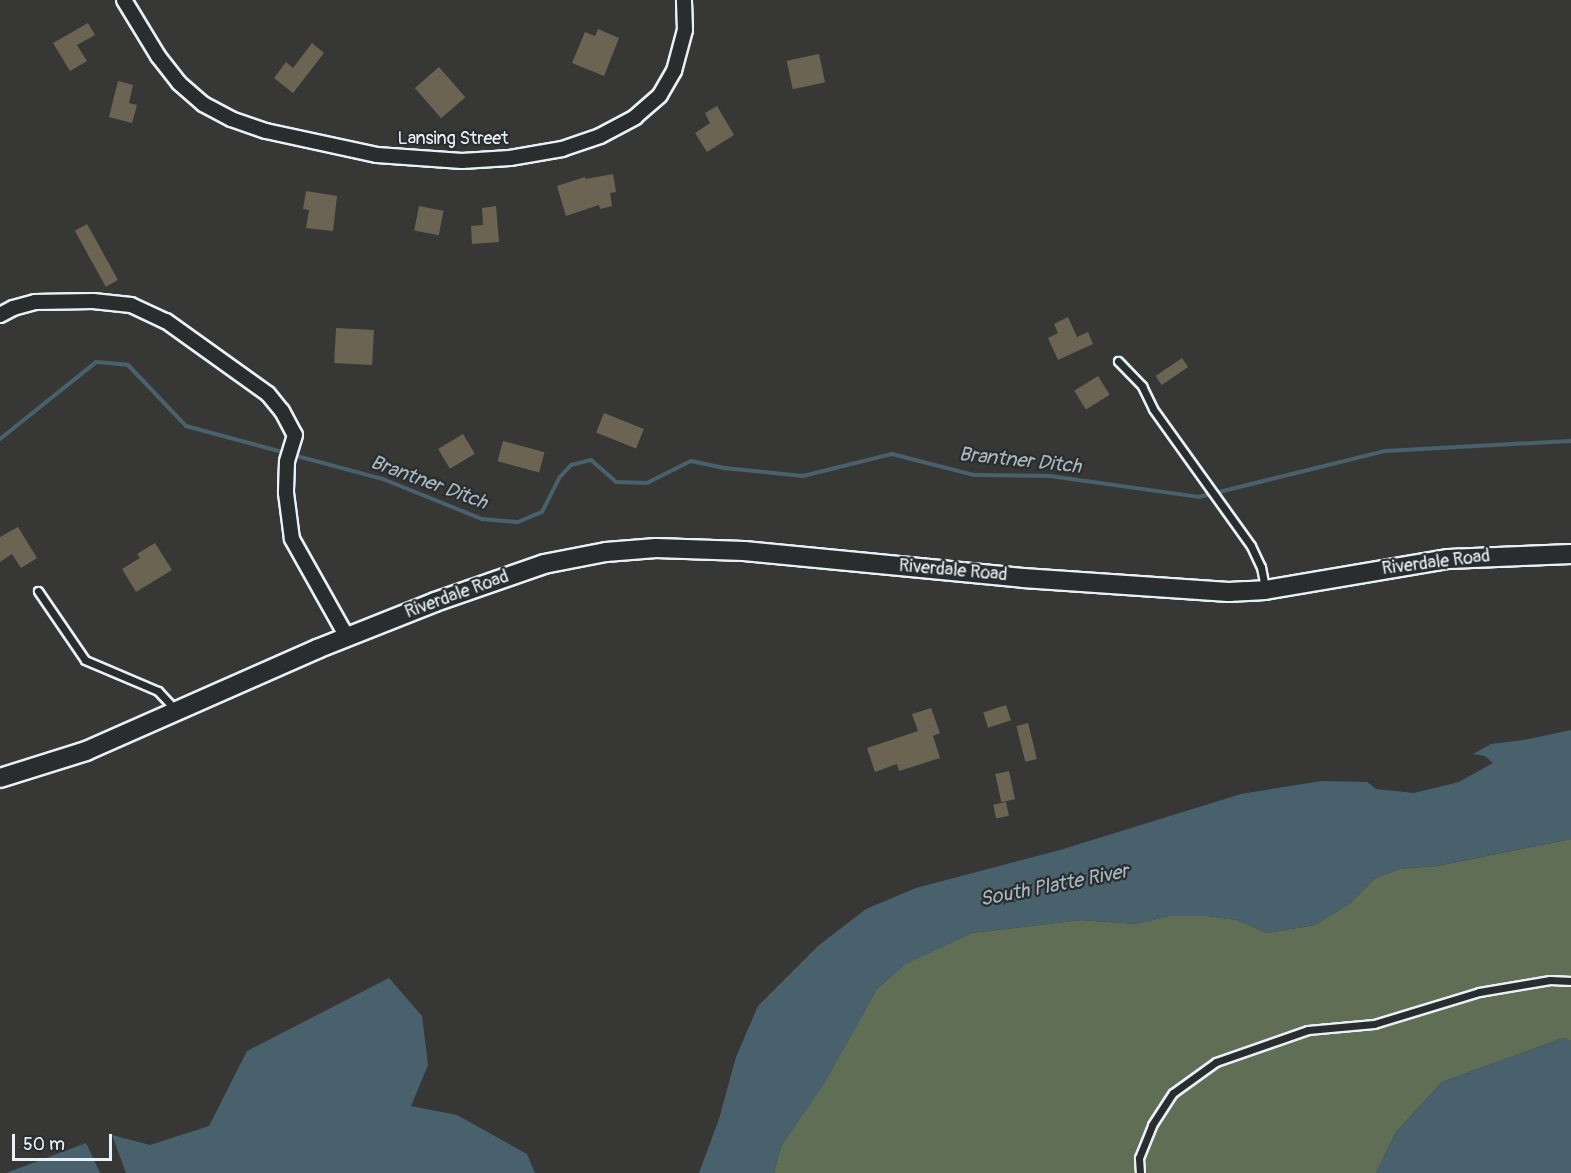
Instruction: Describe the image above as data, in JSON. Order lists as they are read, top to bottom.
{
  "streets": {
    "street": ["Lansing Street", "Riverdale Road"]
  },
  "water": ["Brantner Ditch", "South Platte River"],
  "scale_bar": "50 m"
}
